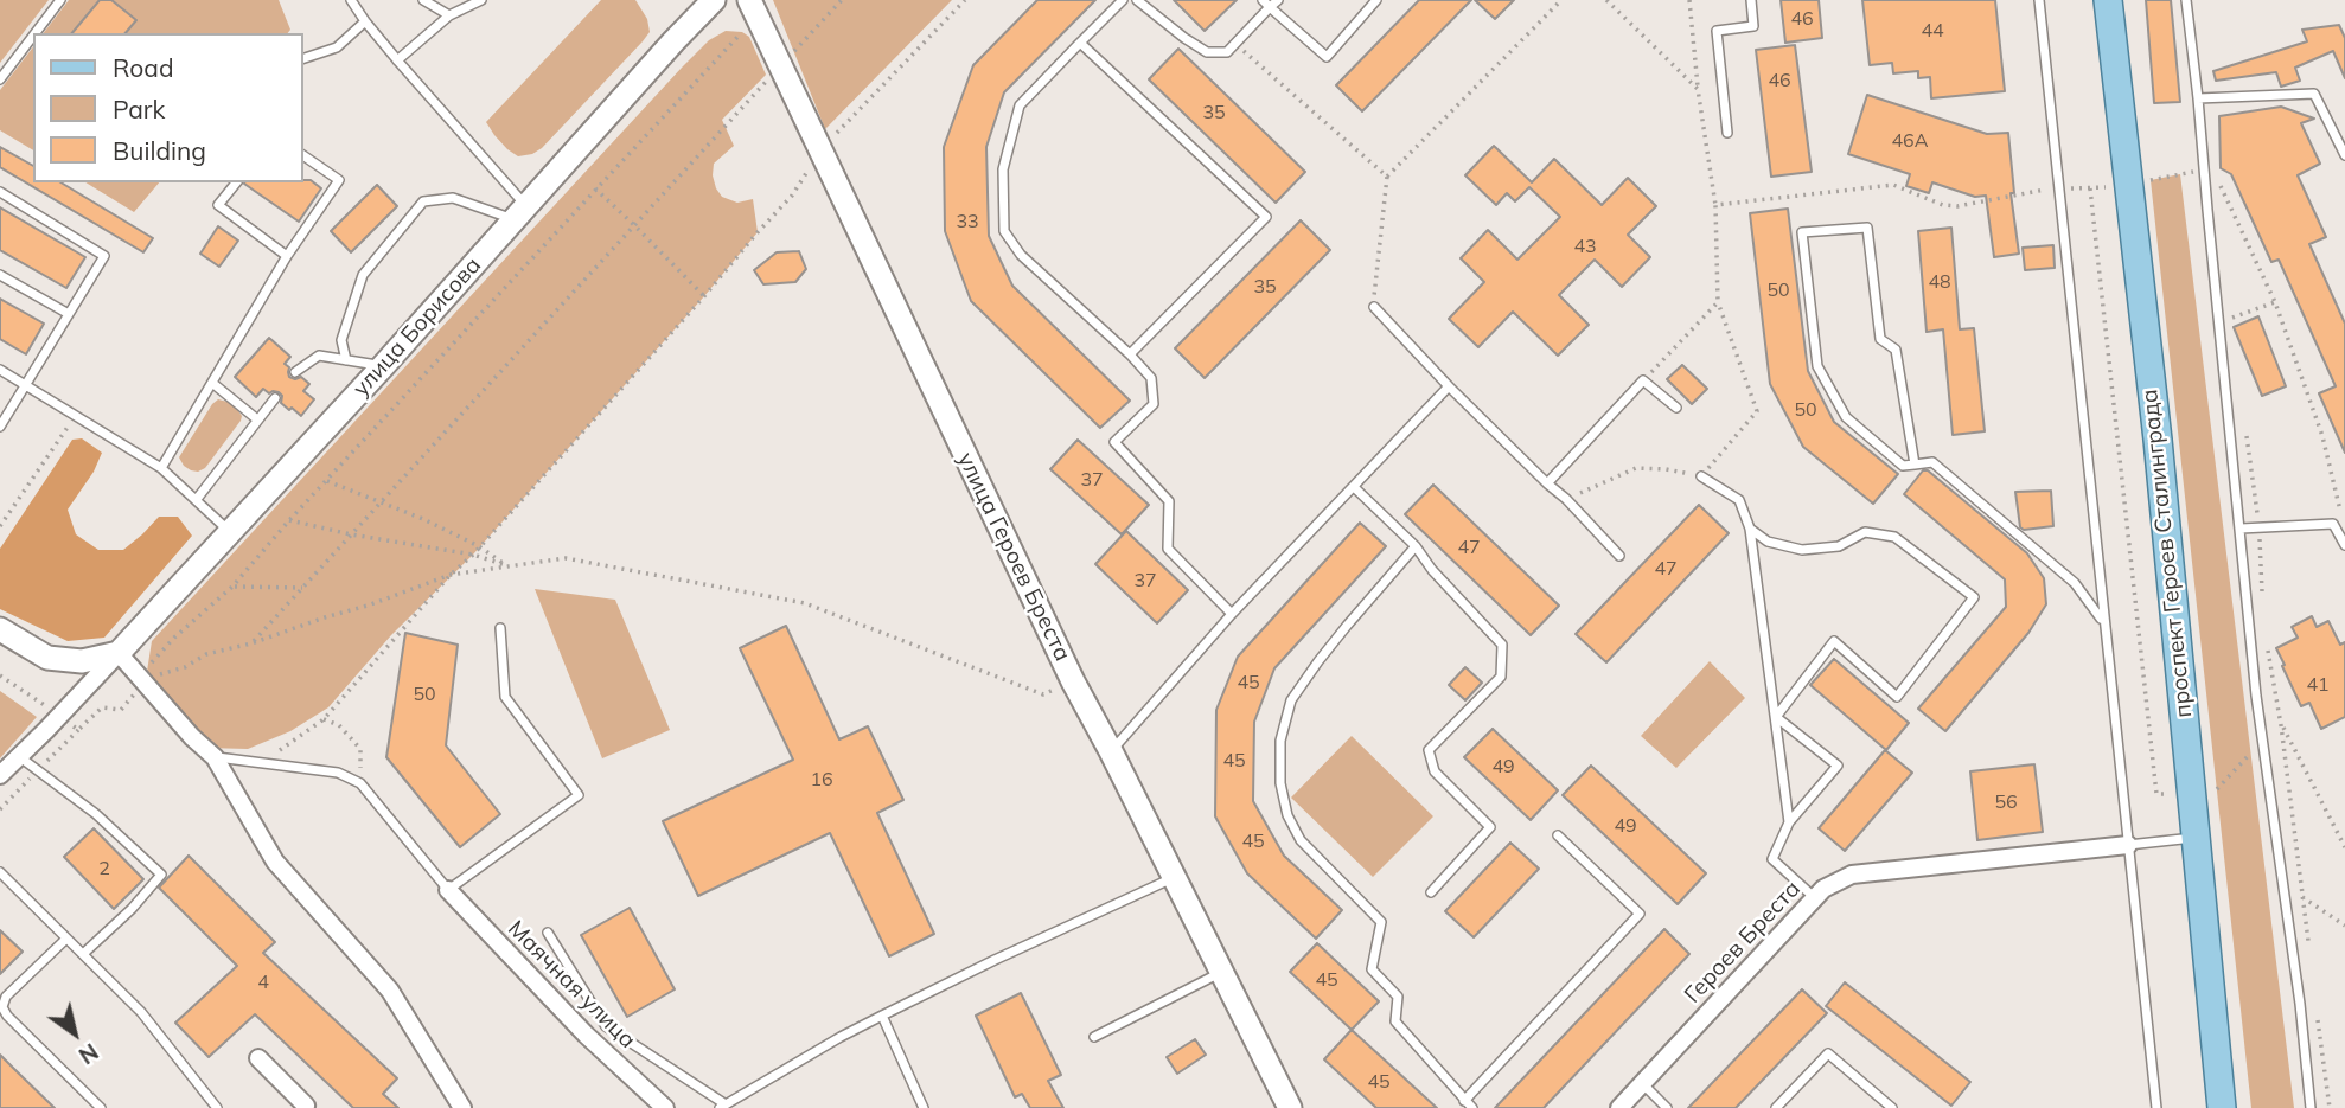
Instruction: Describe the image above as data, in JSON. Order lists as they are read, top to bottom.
{
  "streets": {
    "main road": ["проспект Героев Сталинграда"],
    "street": [
      "улица Борисова",
      "улица Героев Бреста",
      "Героев Бреста",
      "Маячная улица"
    ]
  },
  "house_numbers": [
    "46",
    "44",
    "46",
    "35",
    "46А",
    "33",
    "43",
    "48",
    "35",
    "50",
    "50",
    "37",
    "47",
    "47",
    "37",
    "45",
    "41",
    "50",
    "45",
    "49",
    "16",
    "56",
    "49",
    "45",
    "2",
    "45",
    "4",
    "45"
  ],
  "legend": ["Road", "Park", "Building"],
  "north": "bottom right"
}
